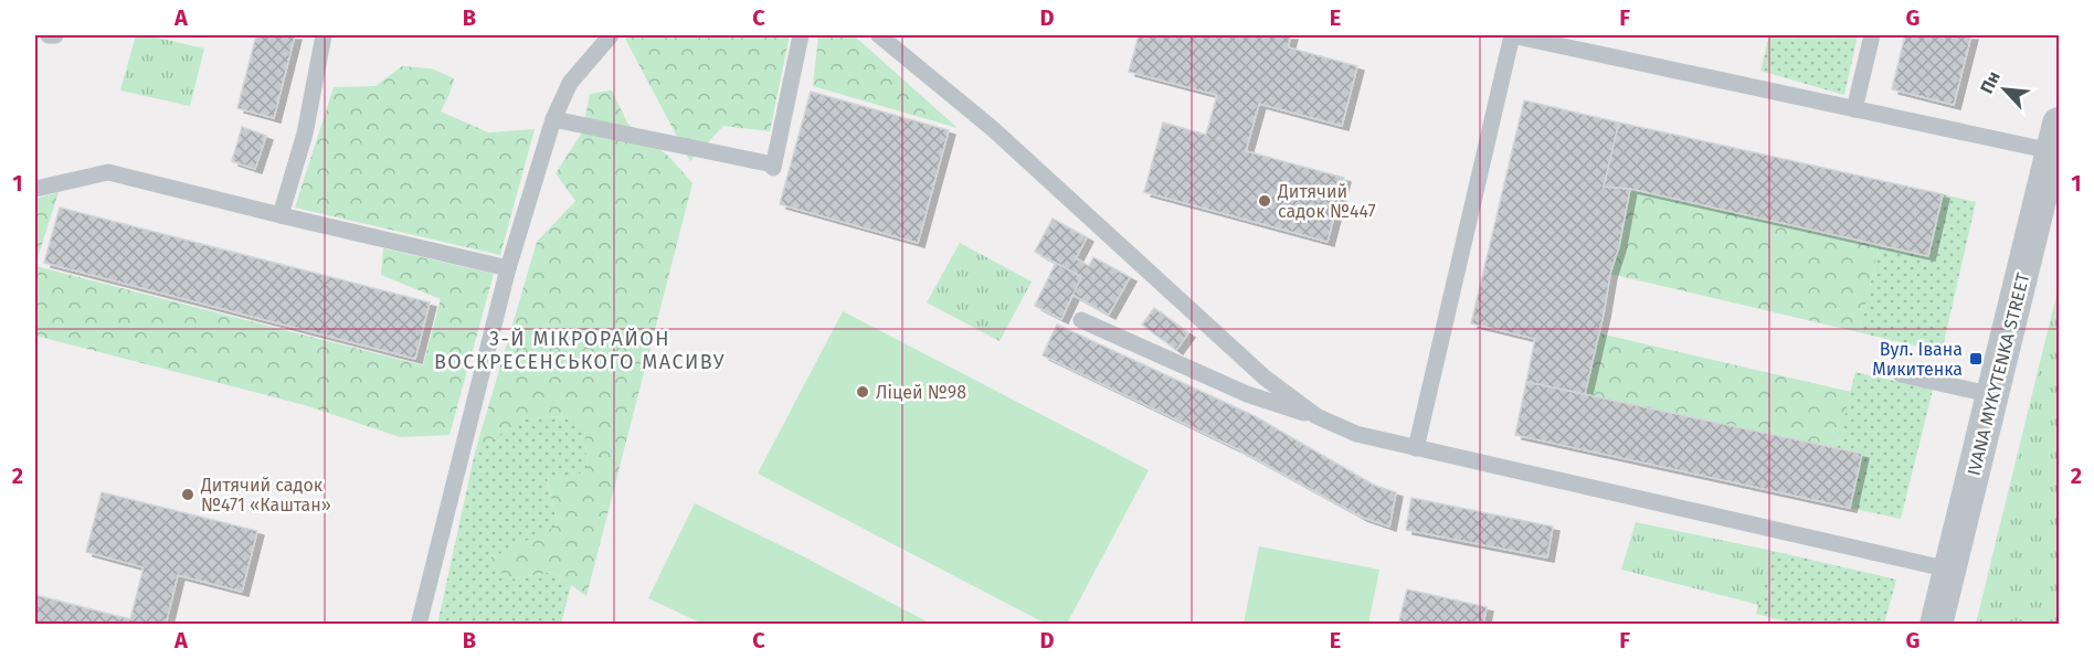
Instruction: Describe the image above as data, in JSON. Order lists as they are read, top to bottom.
{
  "streets": {
    "street": ["IVANA MYKYTENKA STREET"]
  },
  "districts": ["3-Й МІКРОРАЙОН ВОСКРЕСЕНСЬКОГО МАСИВУ"],
  "places": {
    "other": ["Дитячий садок №447", "Ліцей №98", "Дитячий садок №471 «Каштан»"],
    "transit": ["Вул. Івана Микитенка"]
  },
  "north": "top left",
  "grid": {
    "columns": [
      "A",
      "B",
      "C",
      "D",
      "E",
      "F",
      "G"
    ],
    "rows": ["1", "2"]
  }
}
